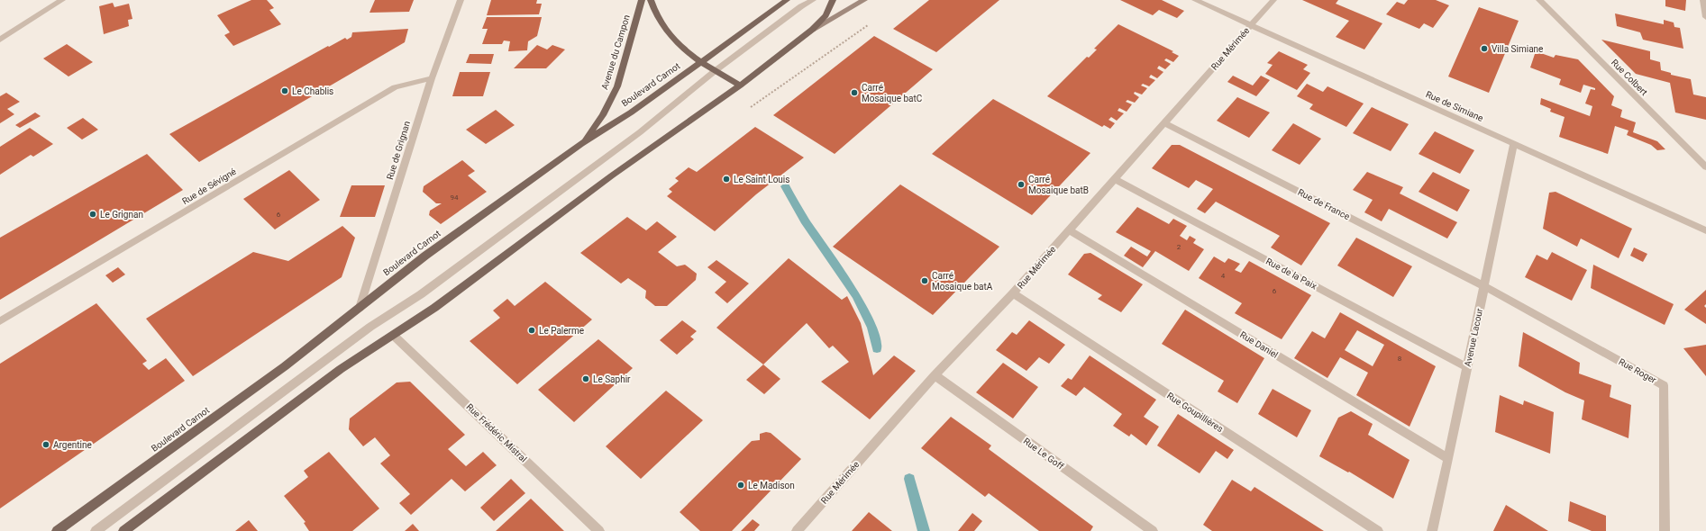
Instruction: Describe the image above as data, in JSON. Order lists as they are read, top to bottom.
{
  "streets": {
    "main road": ["Avenue du Campon", "Boulevard Carnot"],
    "street": [
      "Rue Mérimée",
      "Rue Colbert",
      "Rue de Simiane",
      "Rue de Grignan",
      "Rue de Sévigné",
      "Rue de France",
      "Rue de la Paix",
      "Avenue Lacour",
      "Rue Daniel",
      "Rue Roger",
      "Rue Goupillières",
      "Rue Frédéric Mistral",
      "Rue Le Goff"
    ]
  },
  "crossings": [
    ["Rue Mérimée", "Rue de Simiane"],
    ["Rue Mérimée", "Rue de France"],
    ["Rue Mérimée", "Rue de la Paix"],
    ["Rue Mérimée", "Rue Daniel"],
    ["Rue Mérimée", "Rue Goupillières"],
    ["Rue Mérimée", "Rue Le Goff"],
    ["Avenue du Campon", "Boulevard Carnot"],
    ["Boulevard Carnot", "Rue de Grignan"],
    ["Rue de Simiane", "Avenue Lacour"],
    ["Rue de Grignan", "Rue de Sévigné"],
    ["Rue de France", "Avenue Lacour"],
    ["Rue de France", "Rue Roger"],
    ["Rue de la Paix", "Avenue Lacour"],
    ["Avenue Lacour", "Rue Daniel"],
    ["Avenue Lacour", "Rue Roger"]
  ],
  "places": [
    "Villa Simiane",
    "Le Chablis",
    "Carré Mosaique batC",
    "Le Saint Louis",
    "Carré Mosaique batB",
    "Le Grignan",
    "Carré Mosaique batA",
    "Le Palerme",
    "Le Saphir",
    "Argentine",
    "Le Madison"
  ],
  "house_numbers": [
    "94",
    "6",
    "2",
    "4",
    "6",
    "8"
  ]
}
